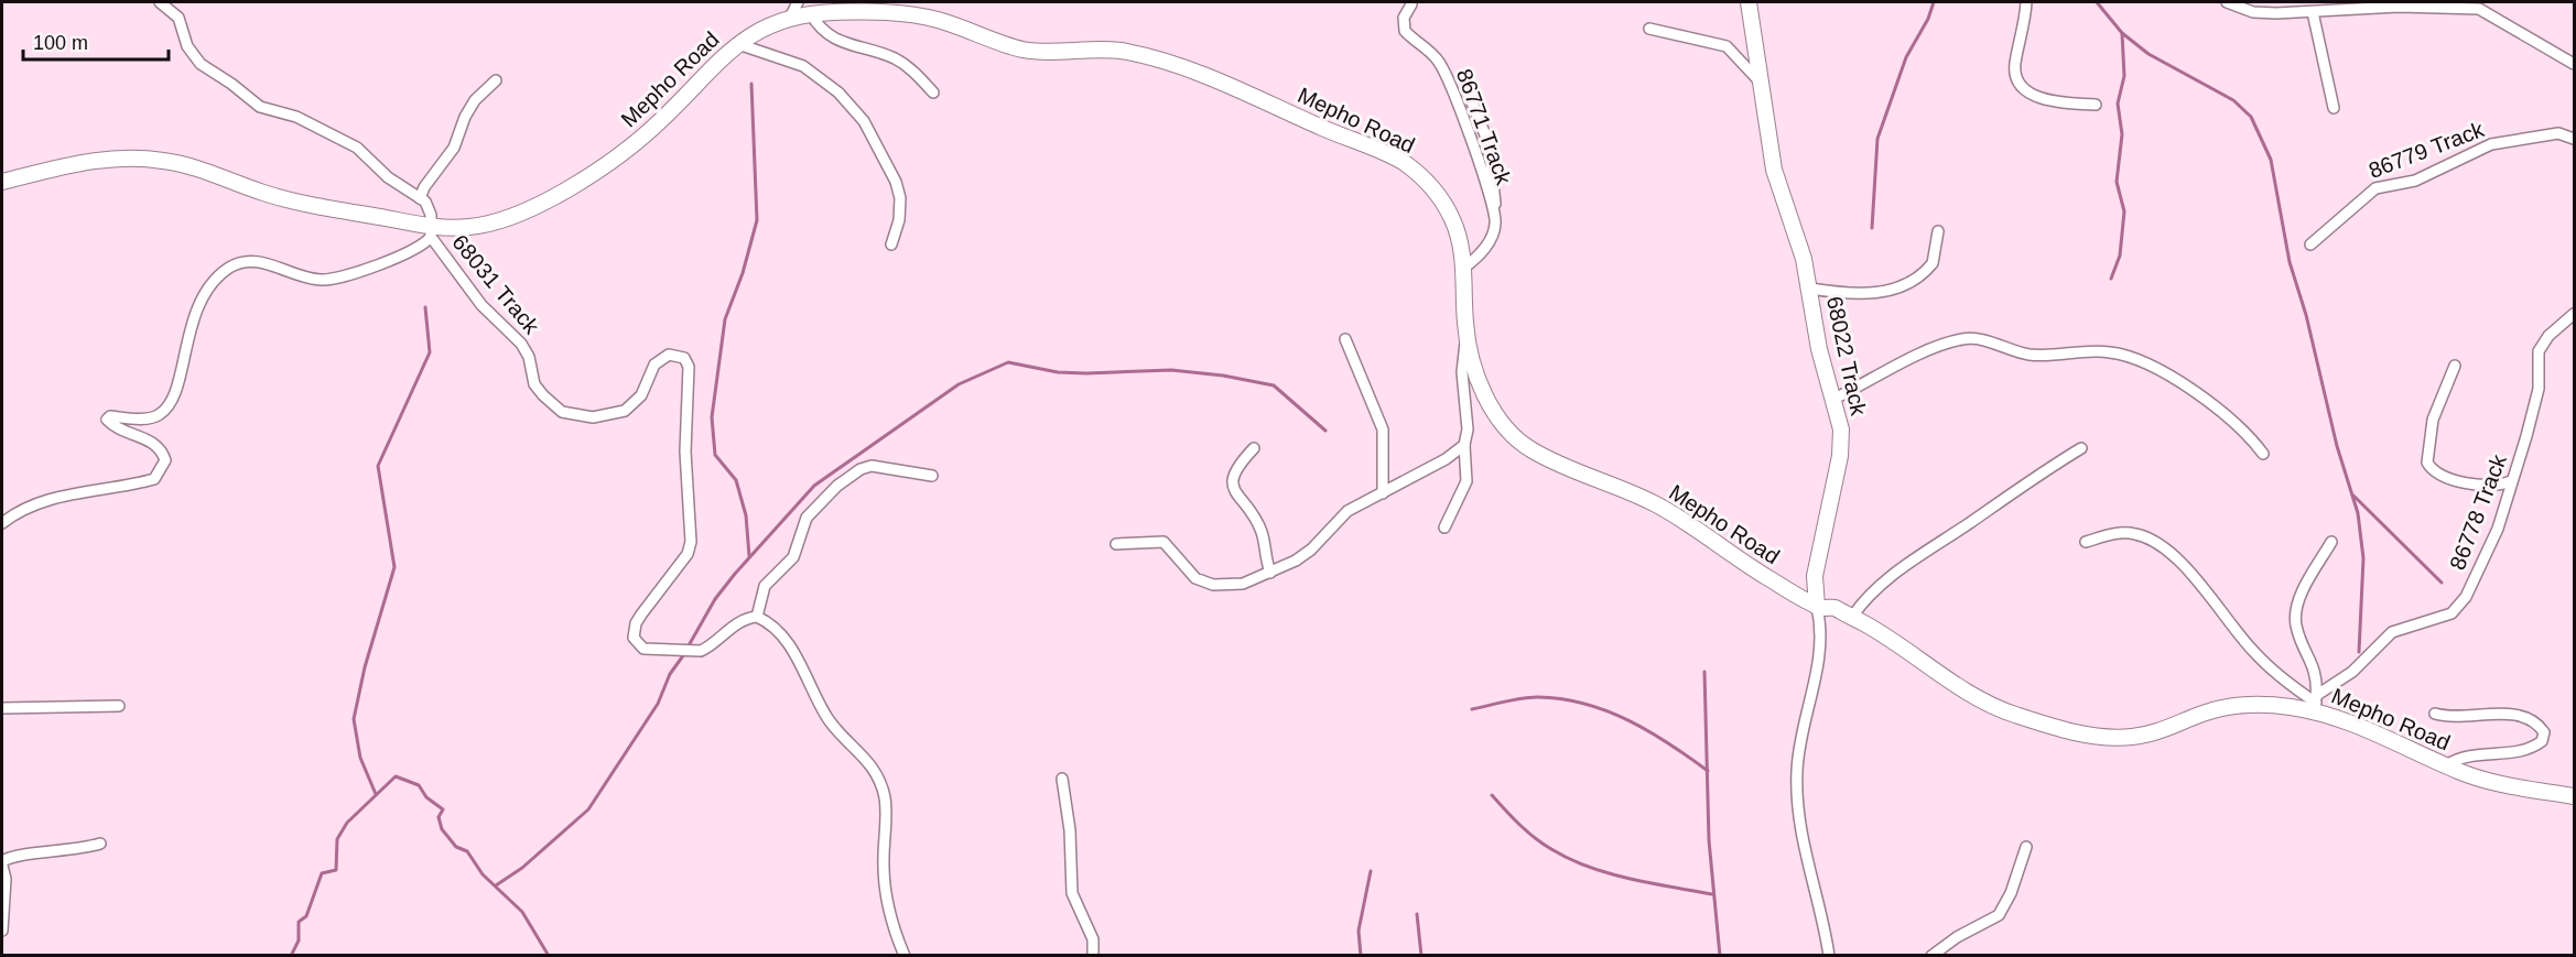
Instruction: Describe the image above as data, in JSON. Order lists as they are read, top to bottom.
{
  "streets": {
    "street": [
      "Mepho Road",
      "86771 Track",
      "86779 Track",
      "68031 Track",
      "68022 Track",
      "86778 Track"
    ]
  },
  "crossings": [
    ["Mepho Road", "86771 Track"],
    ["Mepho Road", "68031 Track"],
    ["Mepho Road", "68022 Track"],
    ["Mepho Road", "86778 Track"]
  ],
  "scale_bar": "100 m"
}
